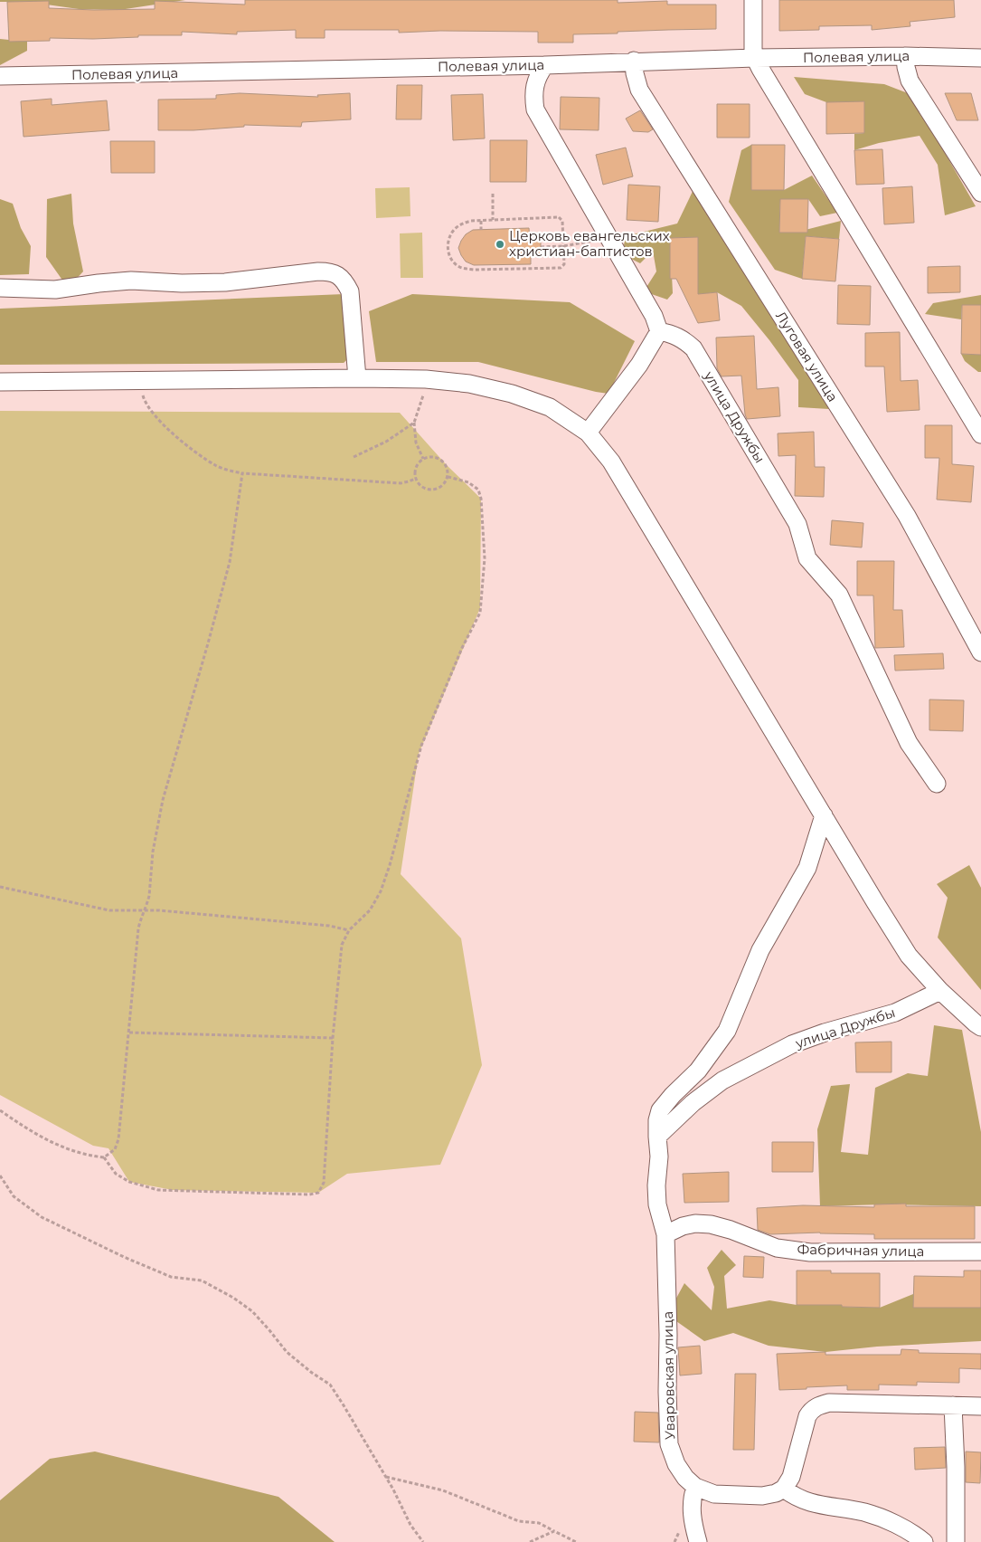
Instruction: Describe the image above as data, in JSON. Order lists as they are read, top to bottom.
{
  "streets": {
    "street": [
      "Полевая улица",
      "Луговая улица",
      "улица Дружбы",
      "Фабричная улица",
      "Уваровская улица"
    ]
  },
  "crossings": [
    ["Полевая улица", "Луговая улица"],
    ["Фабричная улица", "Уваровская улица"]
  ],
  "places": ["Церковь евангельских христиан-баптистов"]
}
